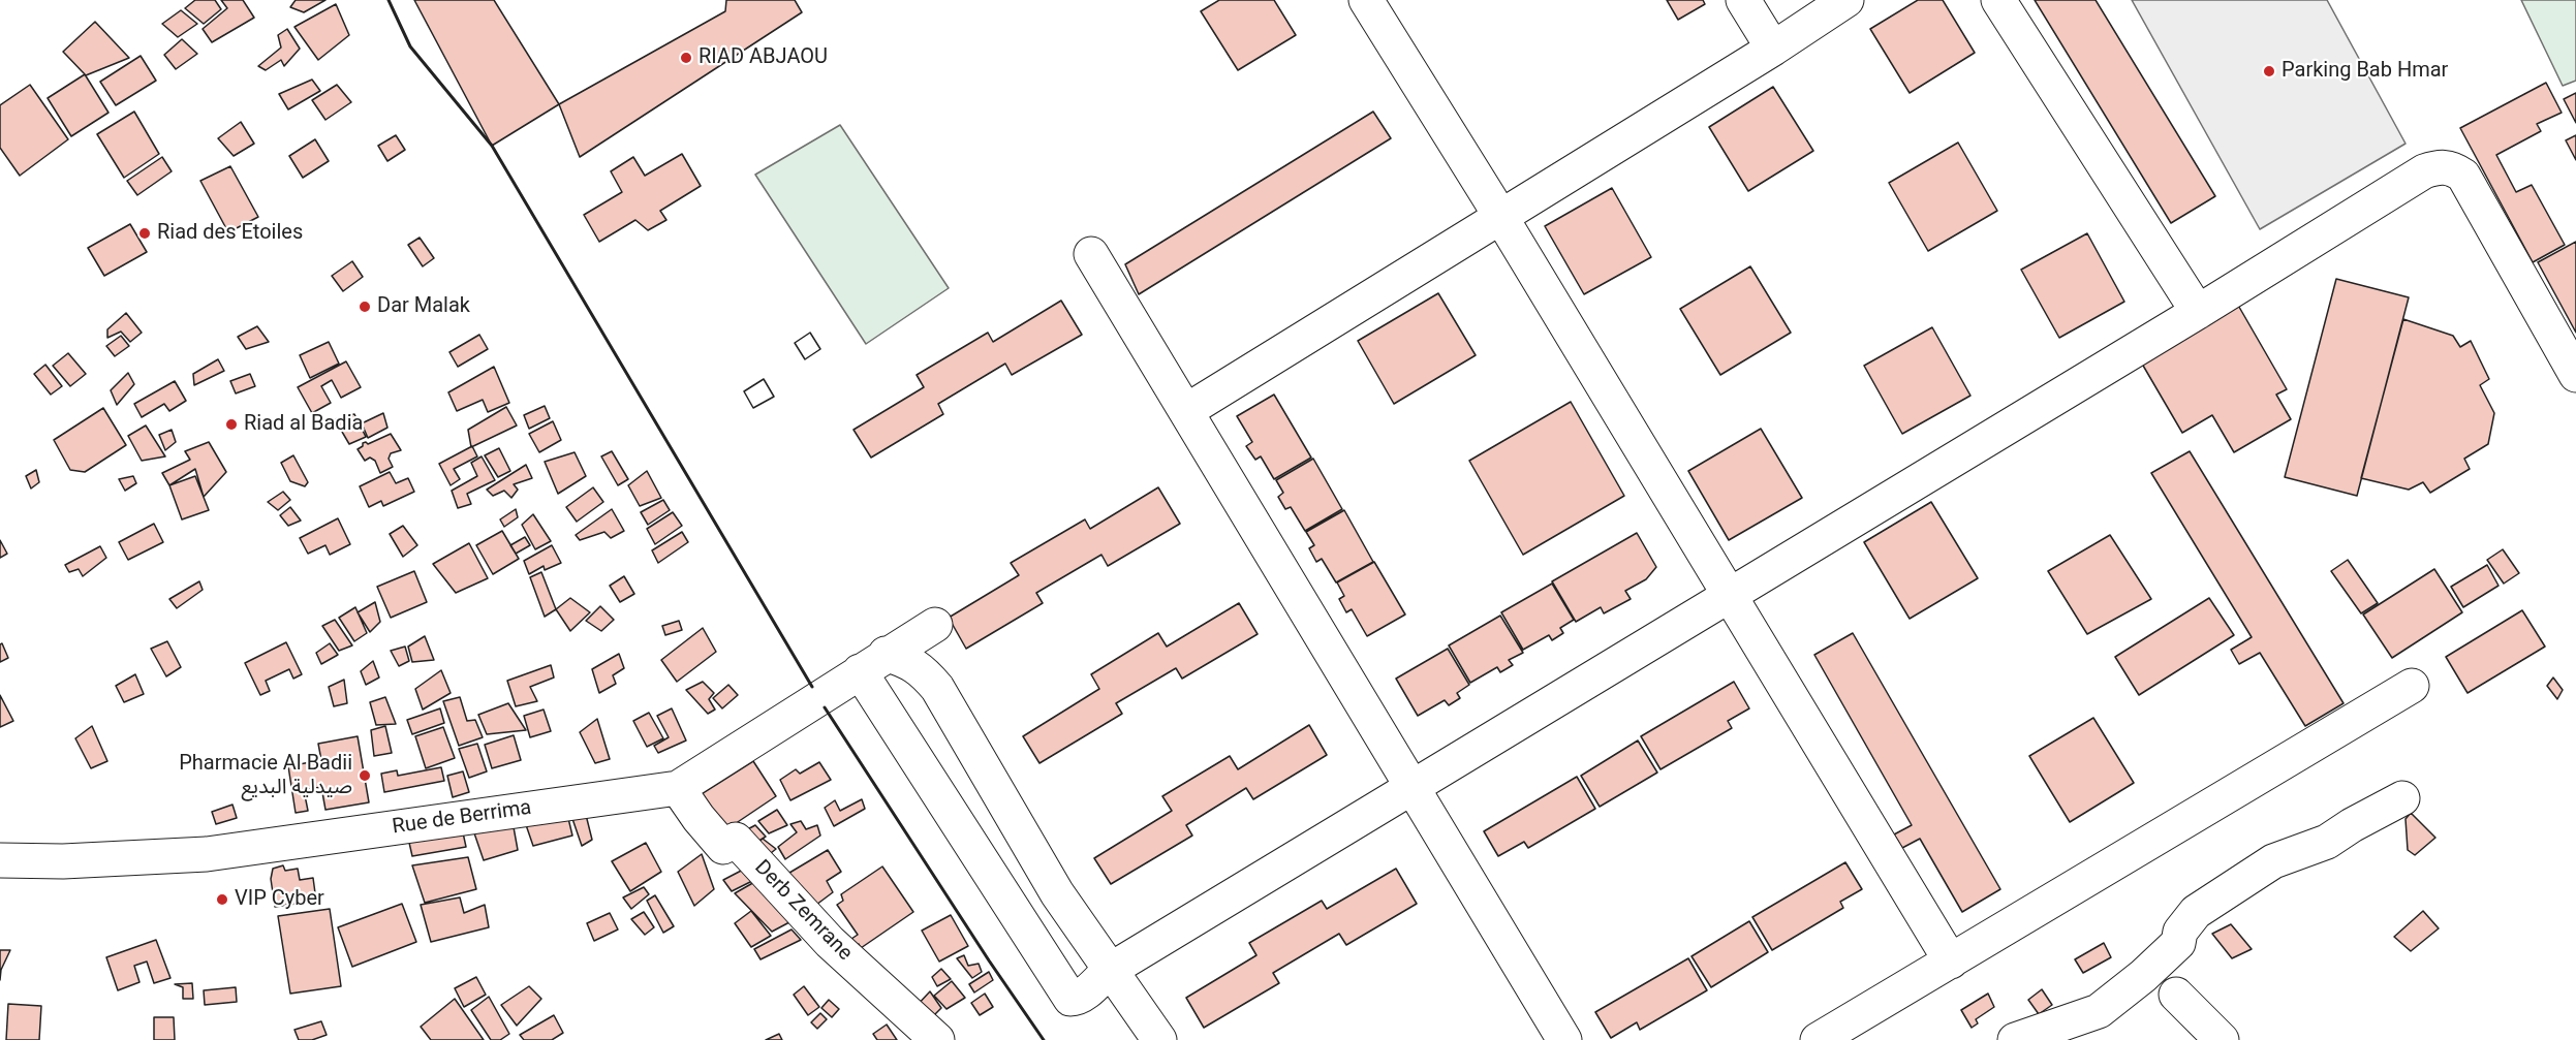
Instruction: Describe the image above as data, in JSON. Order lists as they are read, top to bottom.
{
  "streets": {
    "street": ["Rue de Berrima", "Derb Zemrane"]
  },
  "crossings": [
    ["Rue de Berrima", "Derb Zemrane"]
  ],
  "places": [
    "RIAD ABJAOU",
    "Parking Bab Hmar",
    "Riad des Etoiles",
    "Dar Malak",
    "Riad al Badia",
    "Pharmacie Al Badii صيدلية البديع",
    "VIP Cyber"
  ]
}
